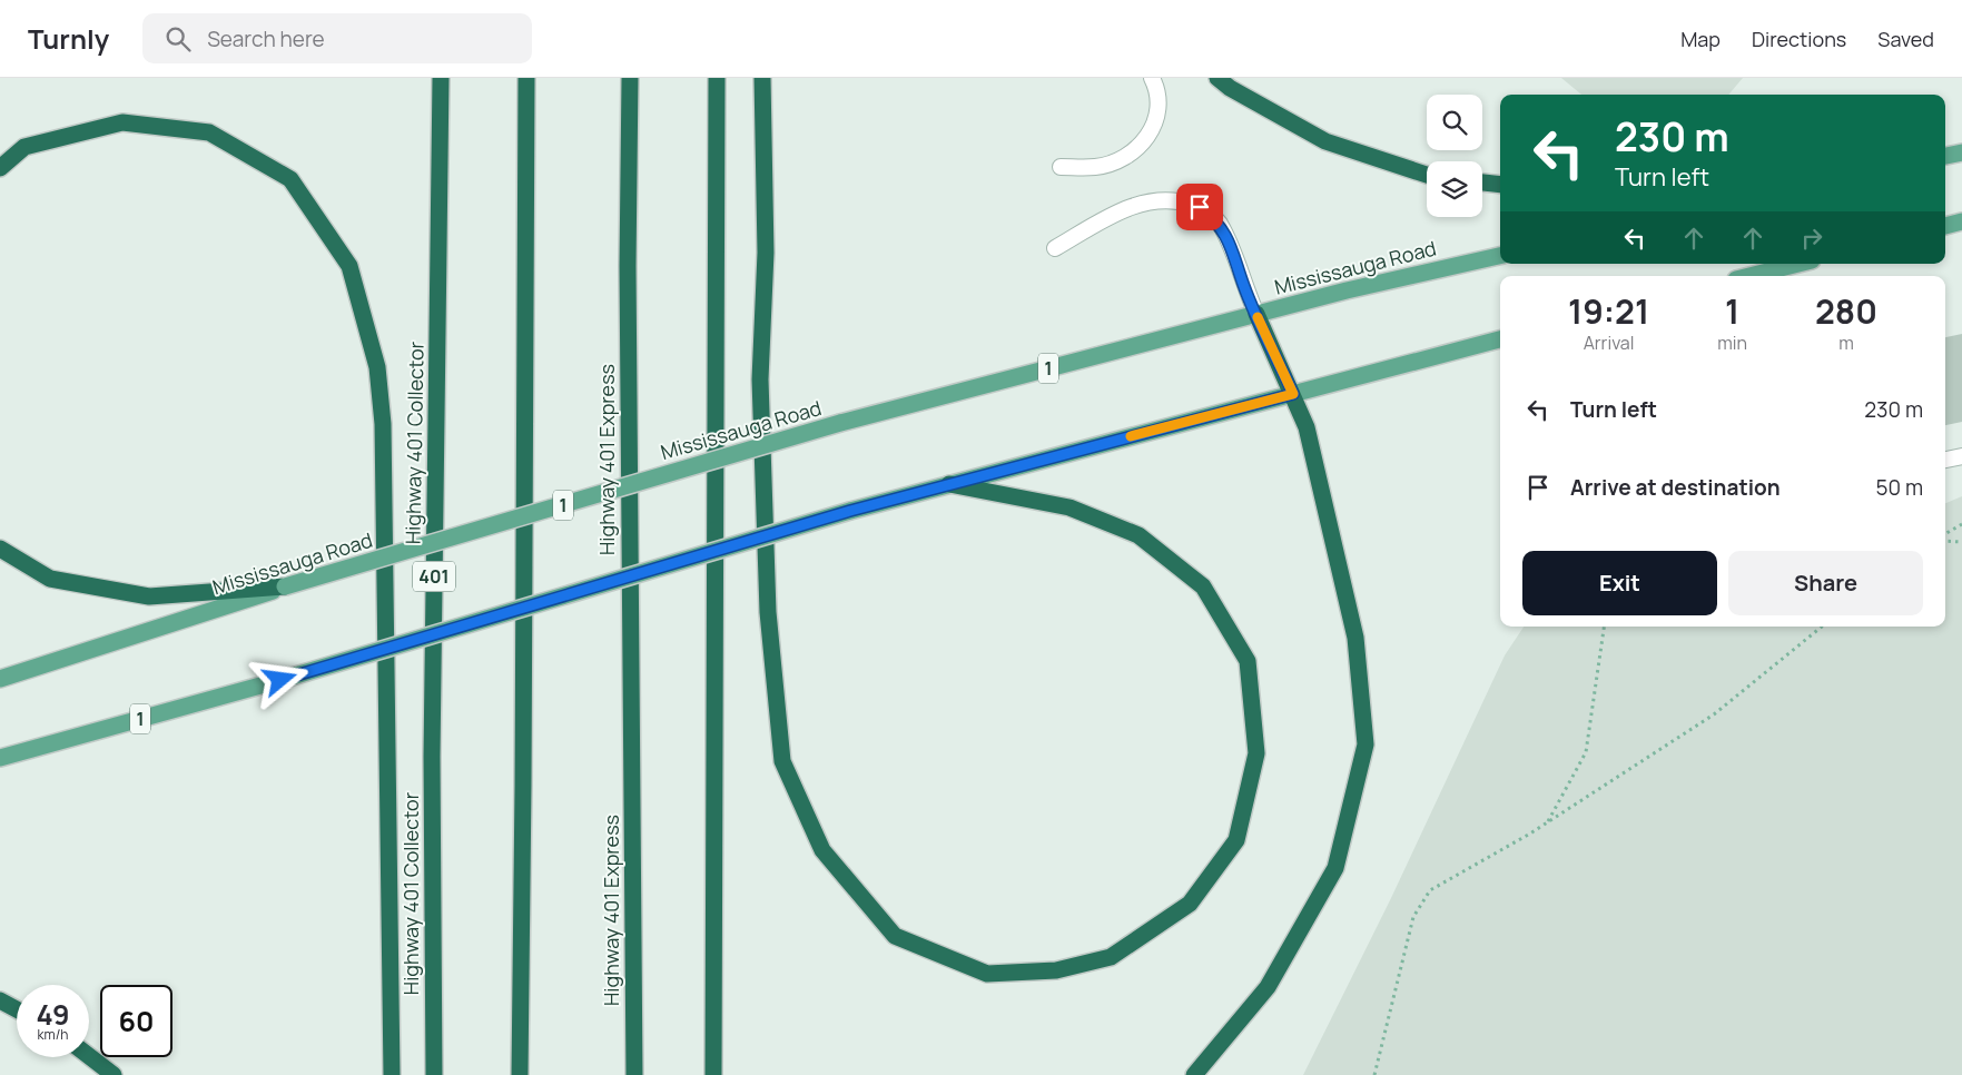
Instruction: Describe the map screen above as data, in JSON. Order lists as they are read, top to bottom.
{
  "streets": {
    "highway": ["Highway 401 Collector", "Highway 401 Express", "401"],
    "main road": ["Mississauga Road", "1"]
  },
  "page": {
    "header": "Turnly",
    "search": "Search here",
    "nav": ["Map", "Directions", "Saved"],
    "turn": ["230 m", "Turn left"],
    "eta": [
      "19:21",
      "Arrival",
      "1",
      "min",
      "280",
      "m"
    ],
    "list": [
      {
        "name": "Turn left",
        "value": "230 m"
      },
      {
        "name": "Arrive at destination",
        "value": "50 m"
      }
    ],
    "buttons": ["Exit", "Share"],
    "speed": "49 km/h",
    "limit": "60"
  }
}
